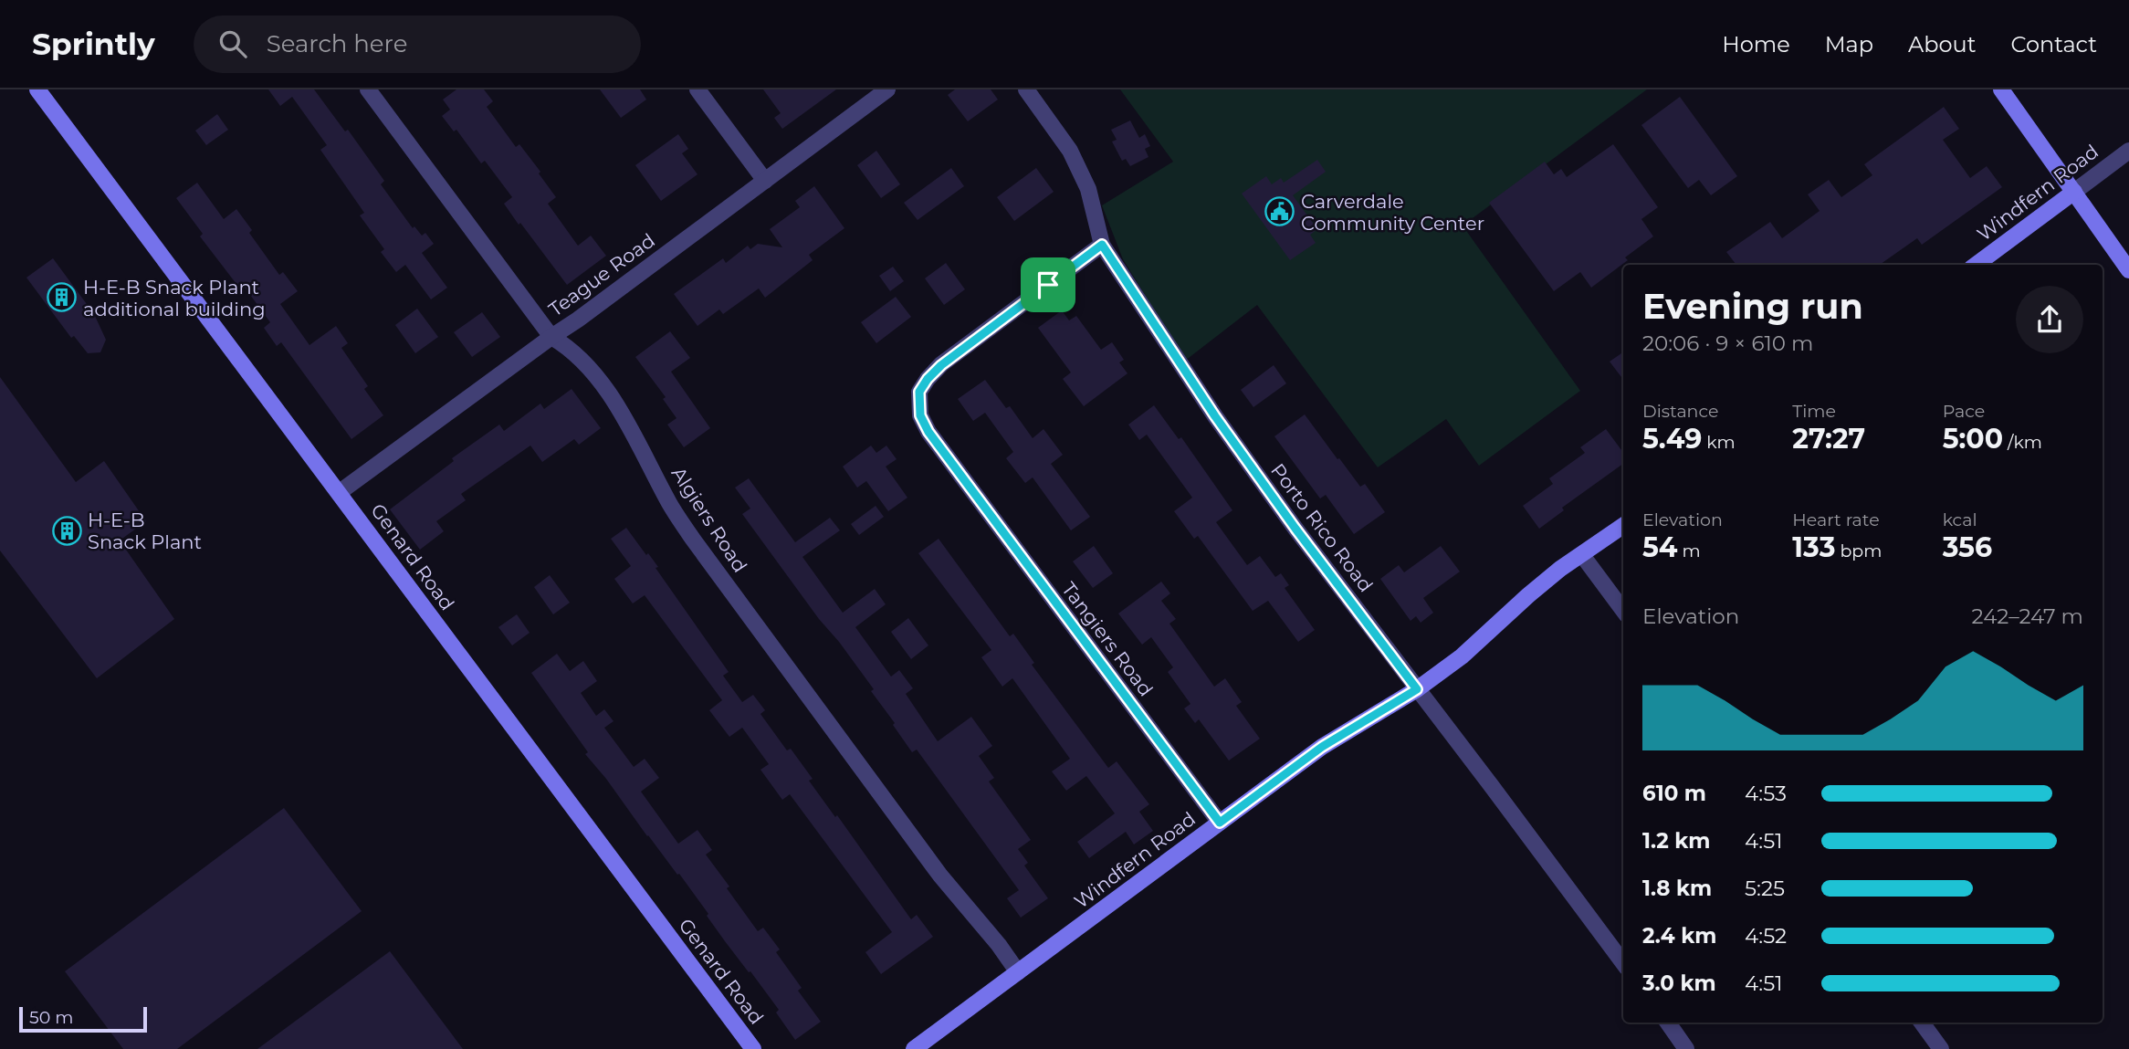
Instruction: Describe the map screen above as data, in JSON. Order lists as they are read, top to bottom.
{
  "streets": {
    "street": [
      "Windfern Road",
      "Teague Road",
      "Algiers Road",
      "Porto Rico Road",
      "Genard Road",
      "Tangiers Road"
    ]
  },
  "crossings": [
    ["Windfern Road", "Algiers Road"],
    ["Windfern Road", "Porto Rico Road"],
    ["Windfern Road", "Tangiers Road"],
    ["Teague Road", "Algiers Road"],
    ["Teague Road", "Genard Road"],
    ["Porto Rico Road", "Tangiers Road"]
  ],
  "places": {
    "public building": ["Carverdale Community Center"],
    "building": ["H-E-B Snack Plant additional building", "H-E-B Snack Plant"]
  },
  "scale_bar": "50 m",
  "page": {
    "header": "Sprintly",
    "search": "Search here",
    "nav": [
      "Home",
      "Map",
      "About",
      "Contact"
    ],
    "heading": ["Evening run", "20:06 · 9 × 610 m"],
    "stats": [
      ["Distance", "5.49 km"],
      ["Time", "27:27"],
      ["Pace", "5:00 /km"],
      ["Elevation", "54 m"],
      ["Heart rate", "133 bpm"],
      ["kcal", "356"]
    ],
    "chart": ["Elevation", "242–247 m"],
    "list": [
      {
        "name": "610 m",
        "note": "4:53"
      },
      {
        "name": "1.2 km",
        "note": "4:51"
      },
      {
        "name": "1.8 km",
        "note": "5:25"
      },
      {
        "name": "2.4 km",
        "note": "4:52"
      },
      {
        "name": "3.0 km",
        "note": "4:51"
      }
    ],
    "scale": "50 m"
  }
}
